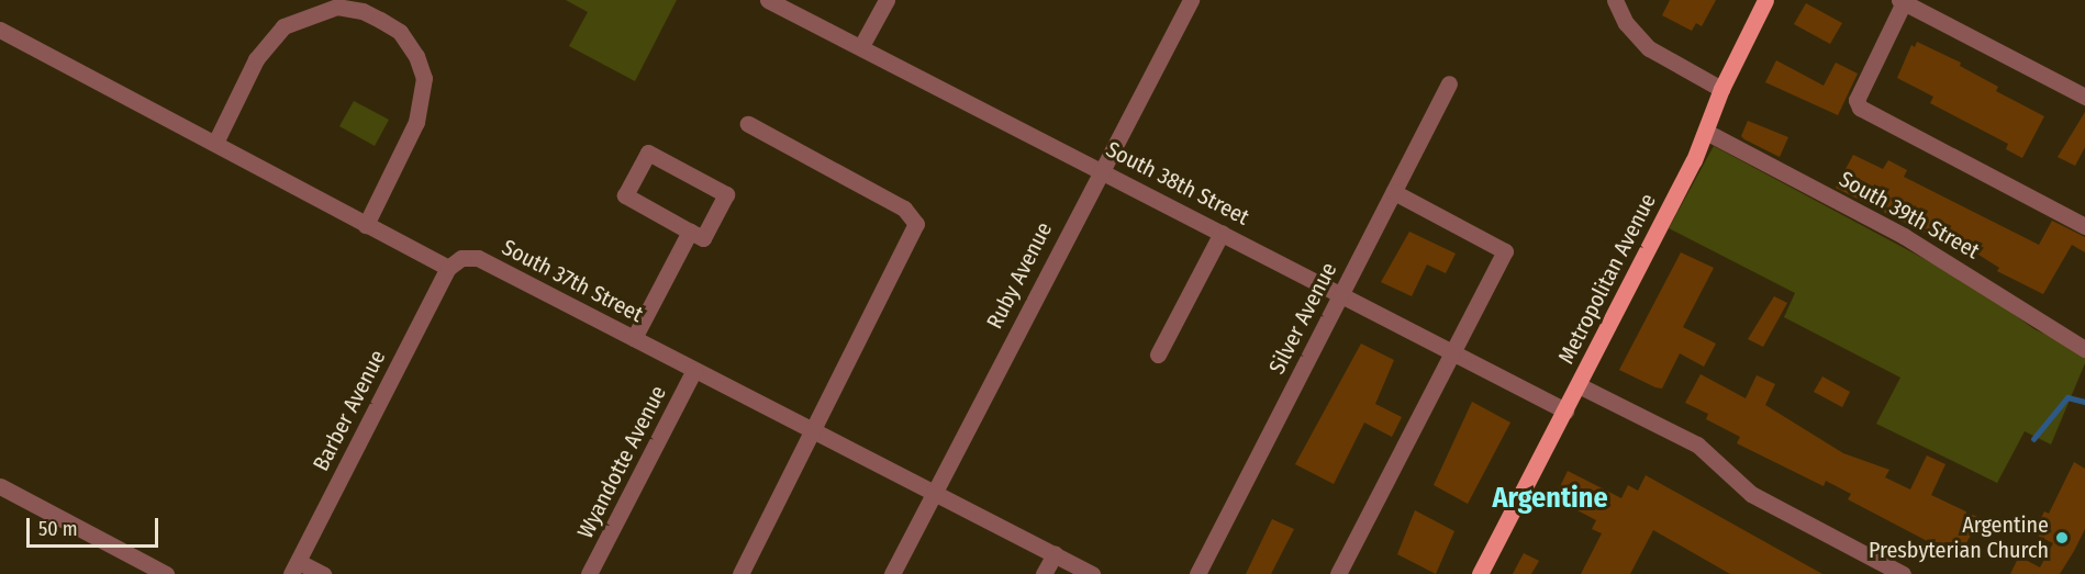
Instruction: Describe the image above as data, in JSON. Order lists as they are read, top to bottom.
{
  "streets": {
    "main road": ["Metropolitan Avenue"],
    "street": [
      "South 38th Street",
      "South 39th Street",
      "Ruby Avenue",
      "South 37th Street",
      "Silver Avenue",
      "Barber Avenue",
      "Wyandotte Avenue"
    ]
  },
  "crossings": [
    ["South 38th Street", "Ruby Avenue"],
    ["South 38th Street", "Metropolitan Avenue"],
    ["South 38th Street", "Silver Avenue"],
    ["South 39th Street", "Metropolitan Avenue"],
    ["Ruby Avenue", "South 37th Street"],
    ["South 37th Street", "Barber Avenue"],
    ["South 37th Street", "Wyandotte Avenue"]
  ],
  "districts": ["Argentine"],
  "places": ["Argentine Presbyterian Church"],
  "scale_bar": "50 m"
}
